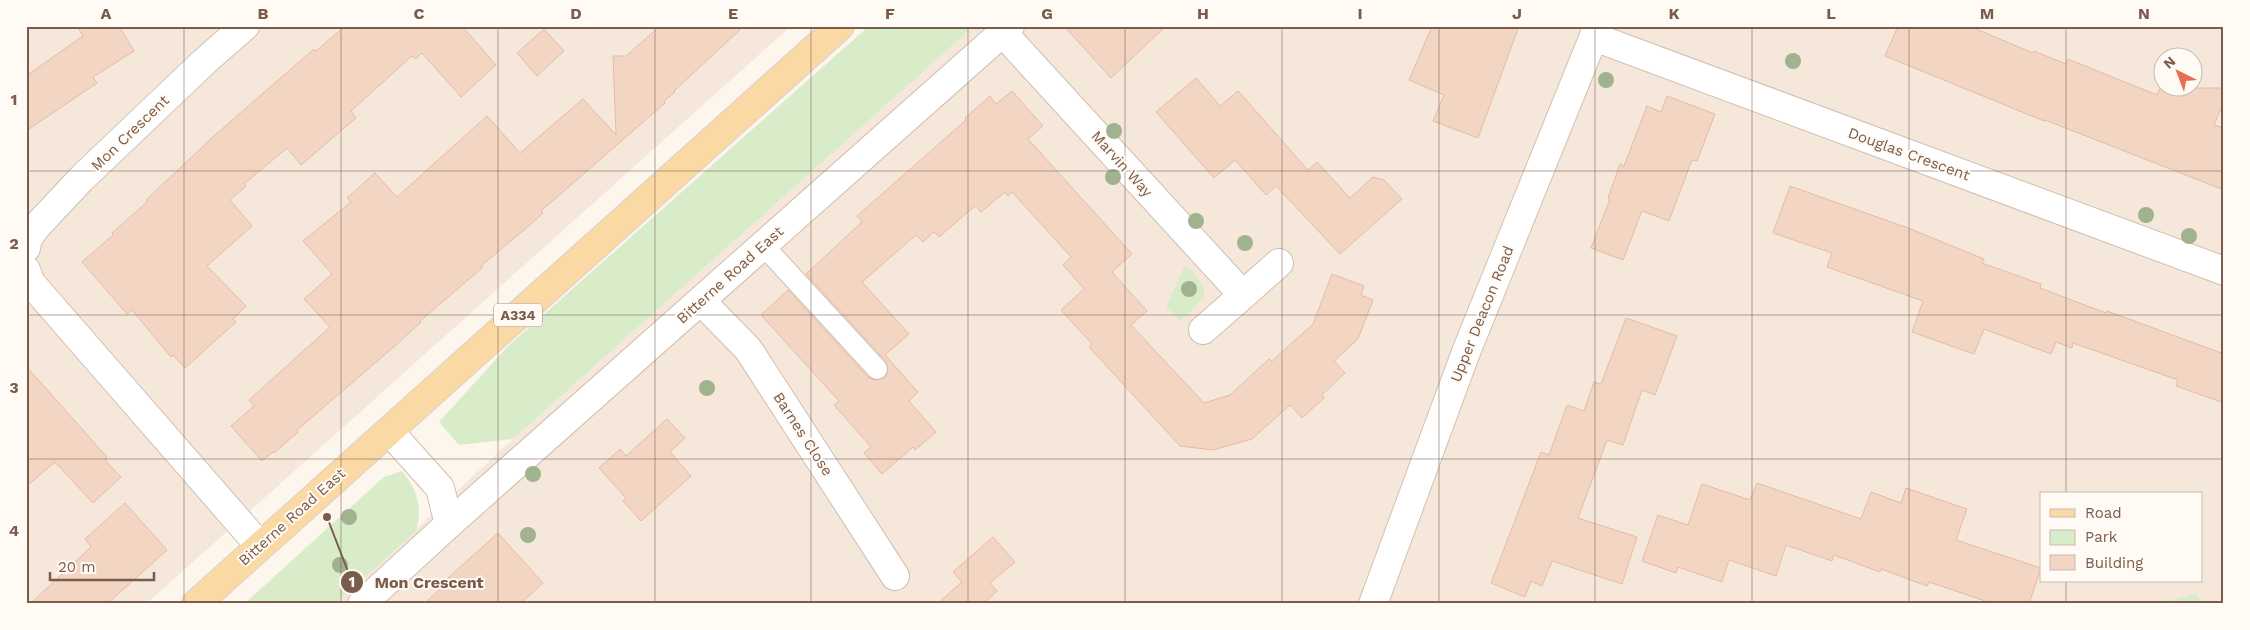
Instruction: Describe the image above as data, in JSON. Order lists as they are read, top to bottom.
{
  "streets": {
    "main road": ["Bitterne Road East", "A334"],
    "street": [
      "Mon Crescent",
      "Douglas Crescent",
      "Marvin Way",
      "Upper Deacon Road",
      "Barnes Close"
    ]
  },
  "crossings": [
    ["Douglas Crescent", "Upper Deacon Road"],
    ["Marvin Way", "Bitterne Road East"],
    ["Bitterne Road East", "Barnes Close"]
  ],
  "places": ["Mon Crescent"],
  "legend": ["Road", "Park", "Building"],
  "scale_bar": "20 m",
  "north": "top left",
  "grid": {
    "columns": [
      "A",
      "B",
      "C",
      "D",
      "E",
      "F",
      "G",
      "H",
      "I",
      "J",
      "K",
      "L",
      "M",
      "N"
    ],
    "rows": [
      "1",
      "2",
      "3",
      "4"
    ]
  }
}
